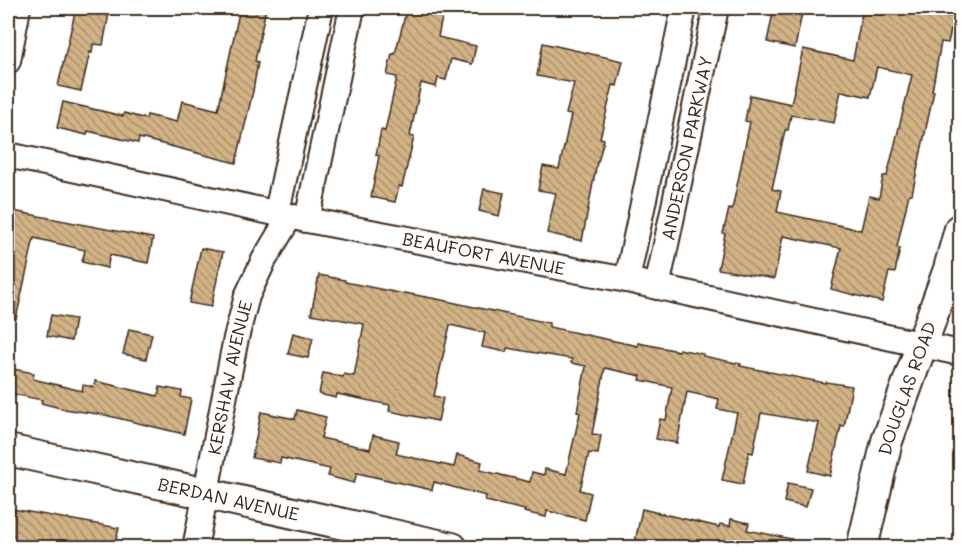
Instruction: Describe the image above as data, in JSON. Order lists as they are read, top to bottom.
{
  "streets": {
    "street": [
      "ANDERSON PARKWAY",
      "BEAUFORT AVENUE",
      "KERSHAW AVENUE",
      "DOUGLAS ROAD",
      "BERDAN AVENUE"
    ]
  },
  "crossings": [
    ["ANDERSON PARKWAY", "BEAUFORT AVENUE"],
    ["BEAUFORT AVENUE", "KERSHAW AVENUE"],
    ["BEAUFORT AVENUE", "DOUGLAS ROAD"],
    ["KERSHAW AVENUE", "BERDAN AVENUE"]
  ]
}
